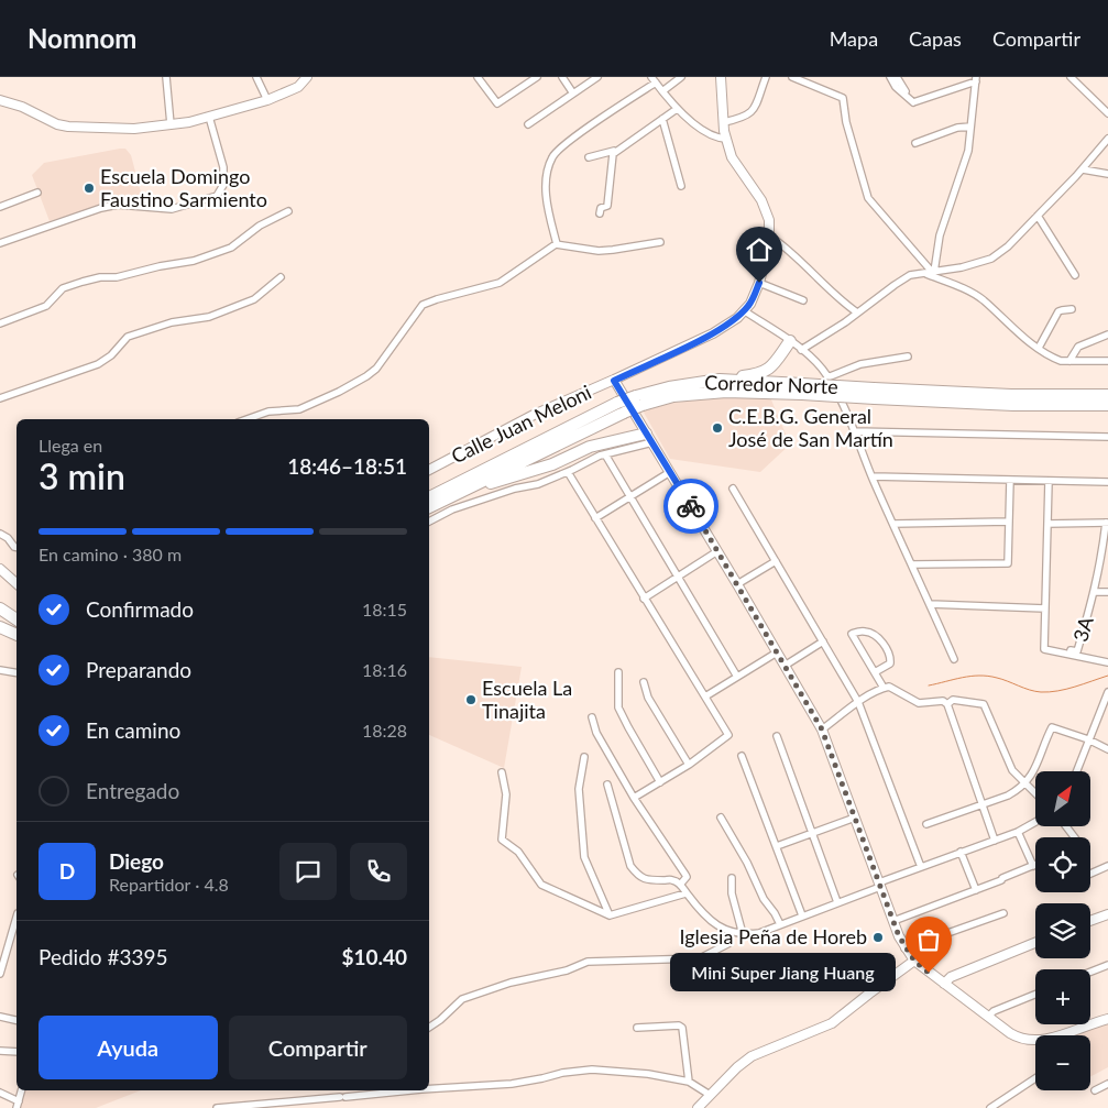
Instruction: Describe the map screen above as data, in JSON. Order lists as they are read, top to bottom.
{
  "streets": {
    "highway": ["Corredor Norte"],
    "street": ["Calle Juan Meloni", "3A"]
  },
  "places": [
    "Escuela Domingo Faustino Sarmiento",
    "C.E.B.G. General José de San Martín",
    "Escuela La Tinajita",
    "Iglesia Peña de Horeb",
    "Mini Super Jiang Huang"
  ],
  "north": "top right",
  "page": {
    "header": "Nomnom",
    "nav": ["Mapa", "Capas", "Compartir"],
    "heading": ["3 min", "Llega en", "18:46–18:51"],
    "panel": [
      "Diego",
      "Repartidor · 4.8",
      "Pedido #3395",
      "$10.40"
    ],
    "bar": "En camino · 380 m",
    "list": [
      ["Confirmado", "18:15"],
      ["Preparando", "18:16"],
      ["En camino", "18:28"],
      "Entregado"
    ],
    "map_buttons": ["+", "−"],
    "round": "D",
    "bubble": "Mini Super Jiang Huang",
    "buttons": ["Ayuda", "Compartir"]
  }
}
